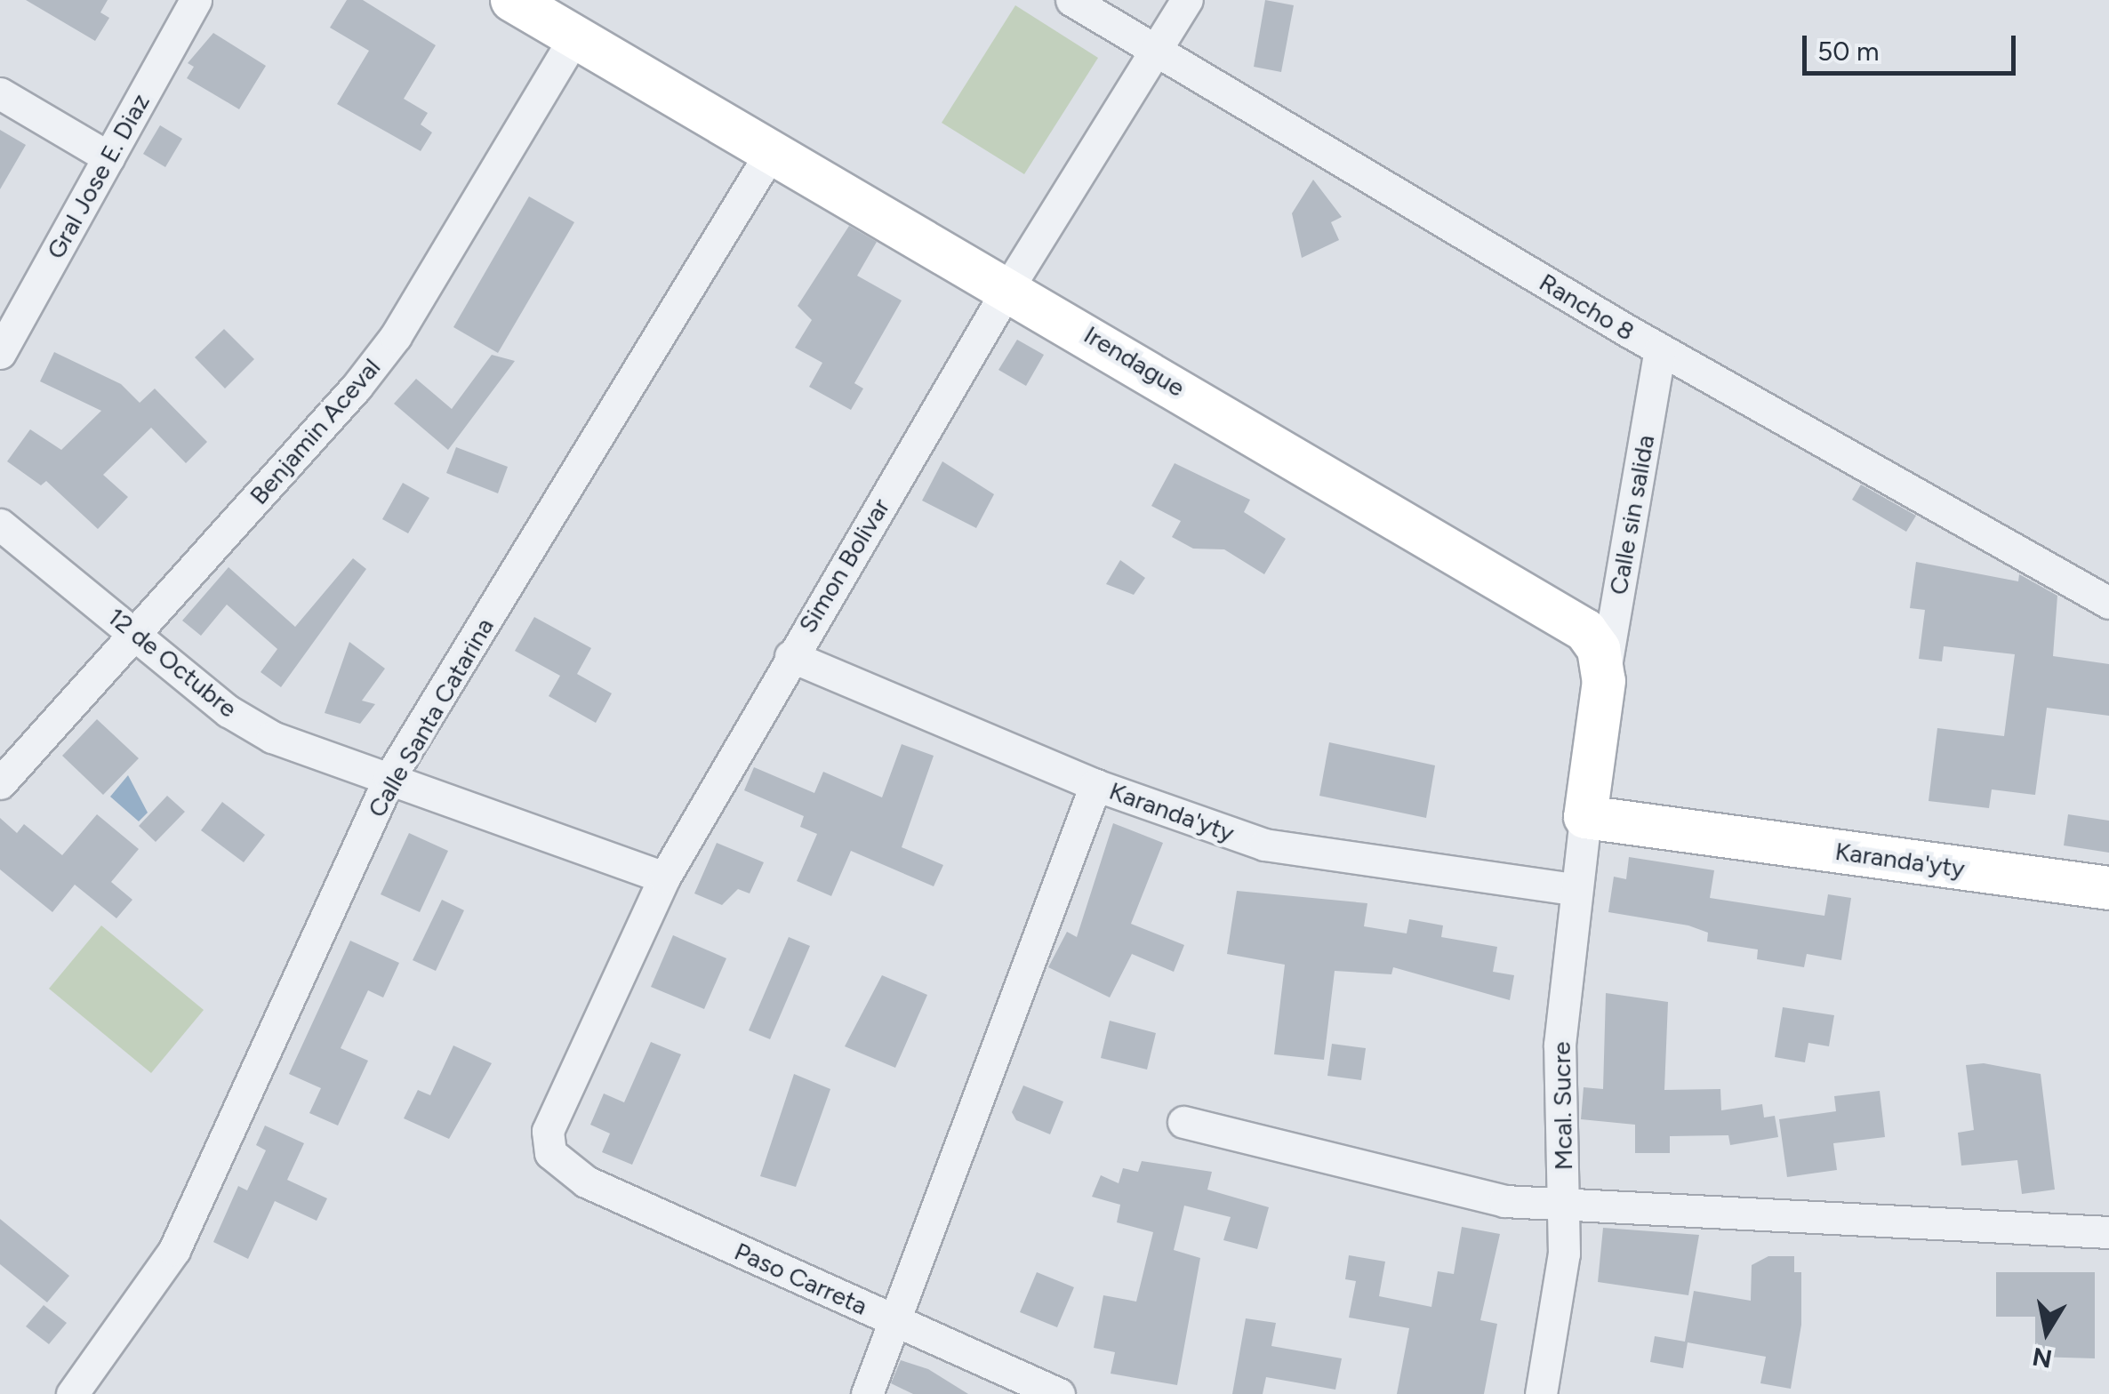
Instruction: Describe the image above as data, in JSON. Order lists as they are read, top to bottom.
{
  "streets": {
    "street": [
      "Gral Jose E. Diaz",
      "Rancho 8",
      "Irendague",
      "Benjamin Aceval",
      "Calle sin salida",
      "Simon Bolivar",
      "12 de Octubre",
      "Calle Santa Catarina",
      "Karanda'yty",
      "Mcal. Sucre",
      "Paso Carreta"
    ]
  },
  "crossings": [
    ["Rancho 8", "Calle sin salida"],
    ["Rancho 8", "Simon Bolivar"],
    ["Irendague", "Benjamin Aceval"],
    ["Irendague", "Calle sin salida"],
    ["Irendague", "Simon Bolivar"],
    ["Irendague", "Calle Santa Catarina"],
    ["Irendague", "Karanda'yty"],
    ["Irendague", "Mcal. Sucre"],
    ["Benjamin Aceval", "12 de Octubre"],
    ["Simon Bolivar", "12 de Octubre"],
    ["Simon Bolivar", "Karanda'yty"],
    ["Simon Bolivar", "Paso Carreta"],
    ["12 de Octubre", "Calle Santa Catarina"],
    ["Karanda'yty", "Mcal. Sucre"]
  ],
  "scale_bar": "50 m",
  "north": "bottom"
}
